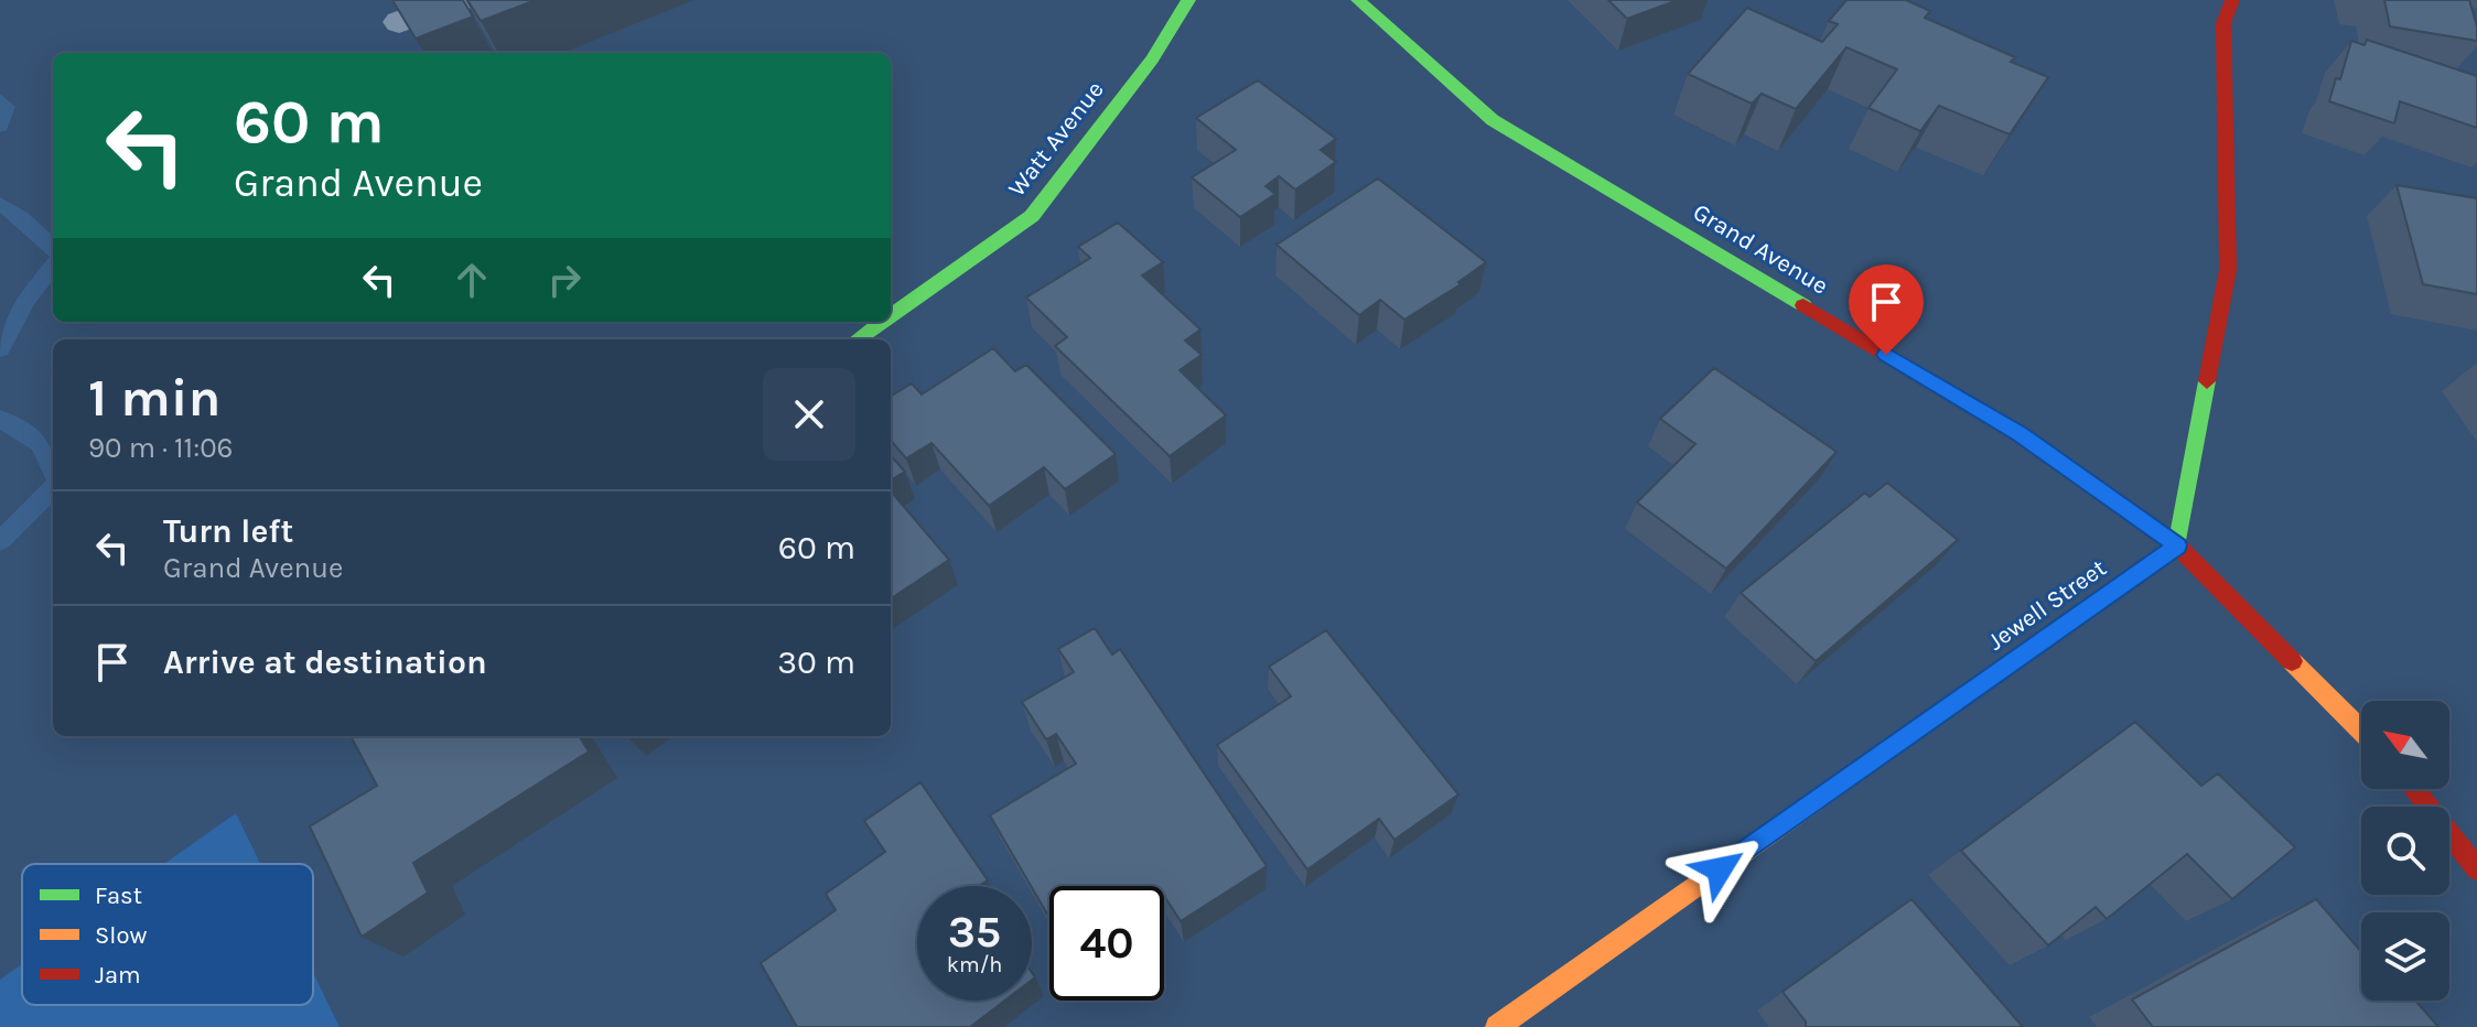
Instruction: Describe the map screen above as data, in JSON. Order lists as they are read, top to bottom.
{
  "streets": {
    "street": ["Watt Avenue", "Grand Avenue", "Jewell Street"]
  },
  "crossings": [
    ["Grand Avenue", "Jewell Street"]
  ],
  "legend": ["Fast", "Slow", "Jam"],
  "north": "top left",
  "page": {
    "turn": ["60 m", "Grand Avenue"],
    "heading": ["1 min", "90 m · 11:06"],
    "list": [
      {
        "name": "Turn left",
        "note": "Grand Avenue",
        "value": "60 m"
      },
      {
        "name": "Arrive at destination",
        "value": "30 m"
      }
    ],
    "speed": "35 km/h",
    "limit": "40"
  }
}
